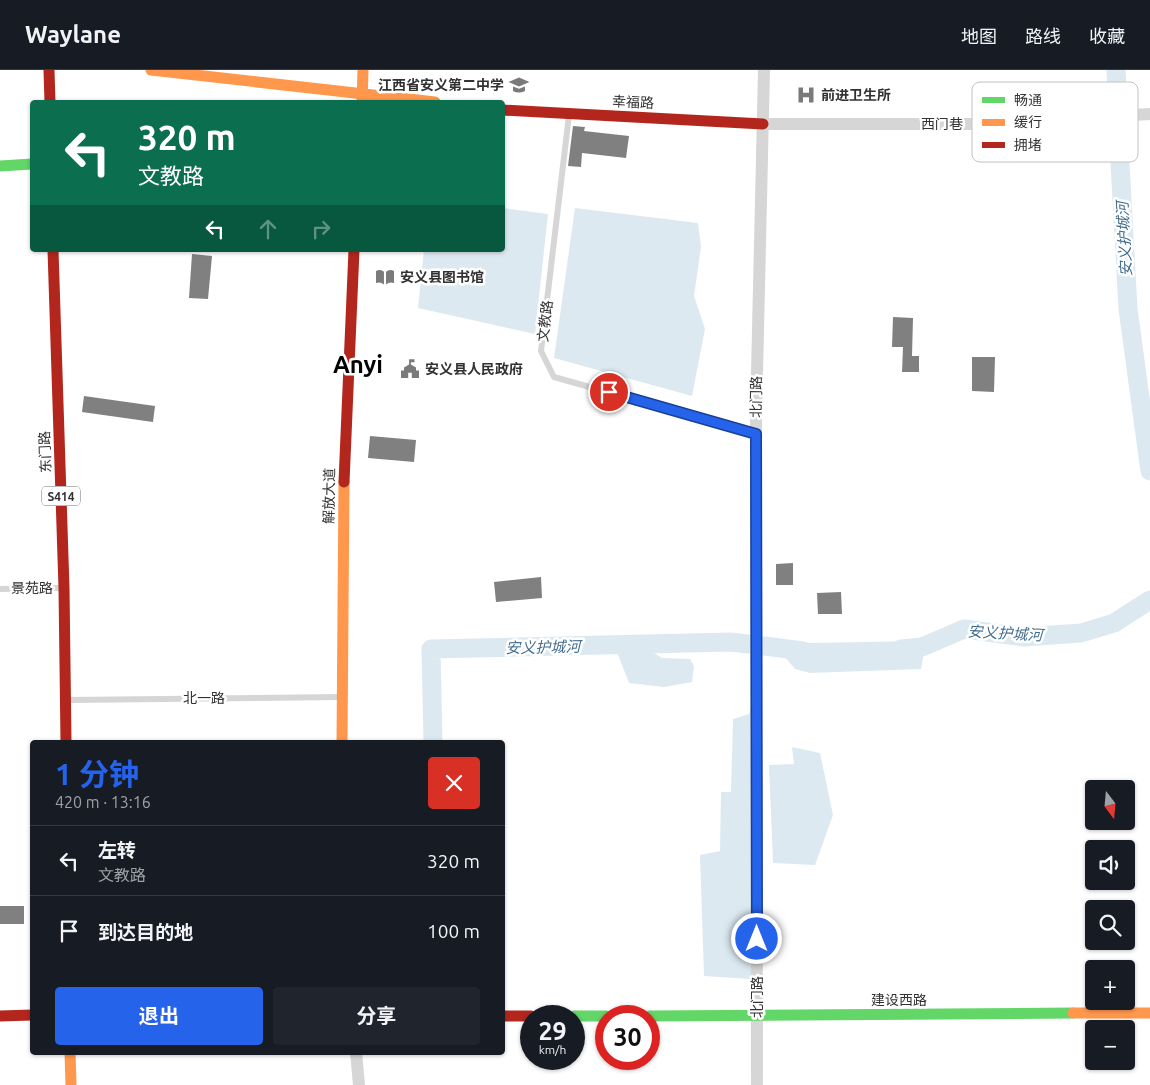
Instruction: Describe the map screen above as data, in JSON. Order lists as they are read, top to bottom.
{
  "streets": {
    "street": [
      "幸福路",
      "西门巷",
      "北门路",
      "东门路",
      "S414",
      "解放大道",
      "建设西路"
    ],
    "lane": ["文教路", "景苑路", "北一路"]
  },
  "crossings": [
    ["幸福路", "西门巷"],
    ["幸福路", "文教路"],
    ["幸福路", "北门路"],
    ["西门巷", "北门路"],
    ["文教路", "北门路"],
    ["北门路", "建设西路"],
    ["东门路", "景苑路"],
    ["东门路", "北一路"],
    ["解放大道", "北一路"]
  ],
  "districts": ["Anyi"],
  "water": ["安义护城河"],
  "places": {
    "school or university": ["江西省安义第二中学"],
    "hospital": ["前进卫生所"],
    "library": ["安义县图书馆"],
    "public building": ["安义县人民政府"]
  },
  "legend": ["畅通", "缓行", "拥堵"],
  "north": "bottom",
  "page": {
    "header": "Waylane",
    "nav": ["地图", "路线", "收藏"],
    "turn": ["320 m", "文教路"],
    "heading": ["1 分钟", "420 m · 13:16"],
    "map_buttons": ["+", "−"],
    "list": [
      {
        "name": "左转",
        "note": "文教路",
        "value": "320 m"
      },
      {
        "name": "到达目的地",
        "value": "100 m"
      }
    ],
    "buttons": ["退出", "分享"],
    "speed": "29 km/h",
    "limit": "30"
  }
}
